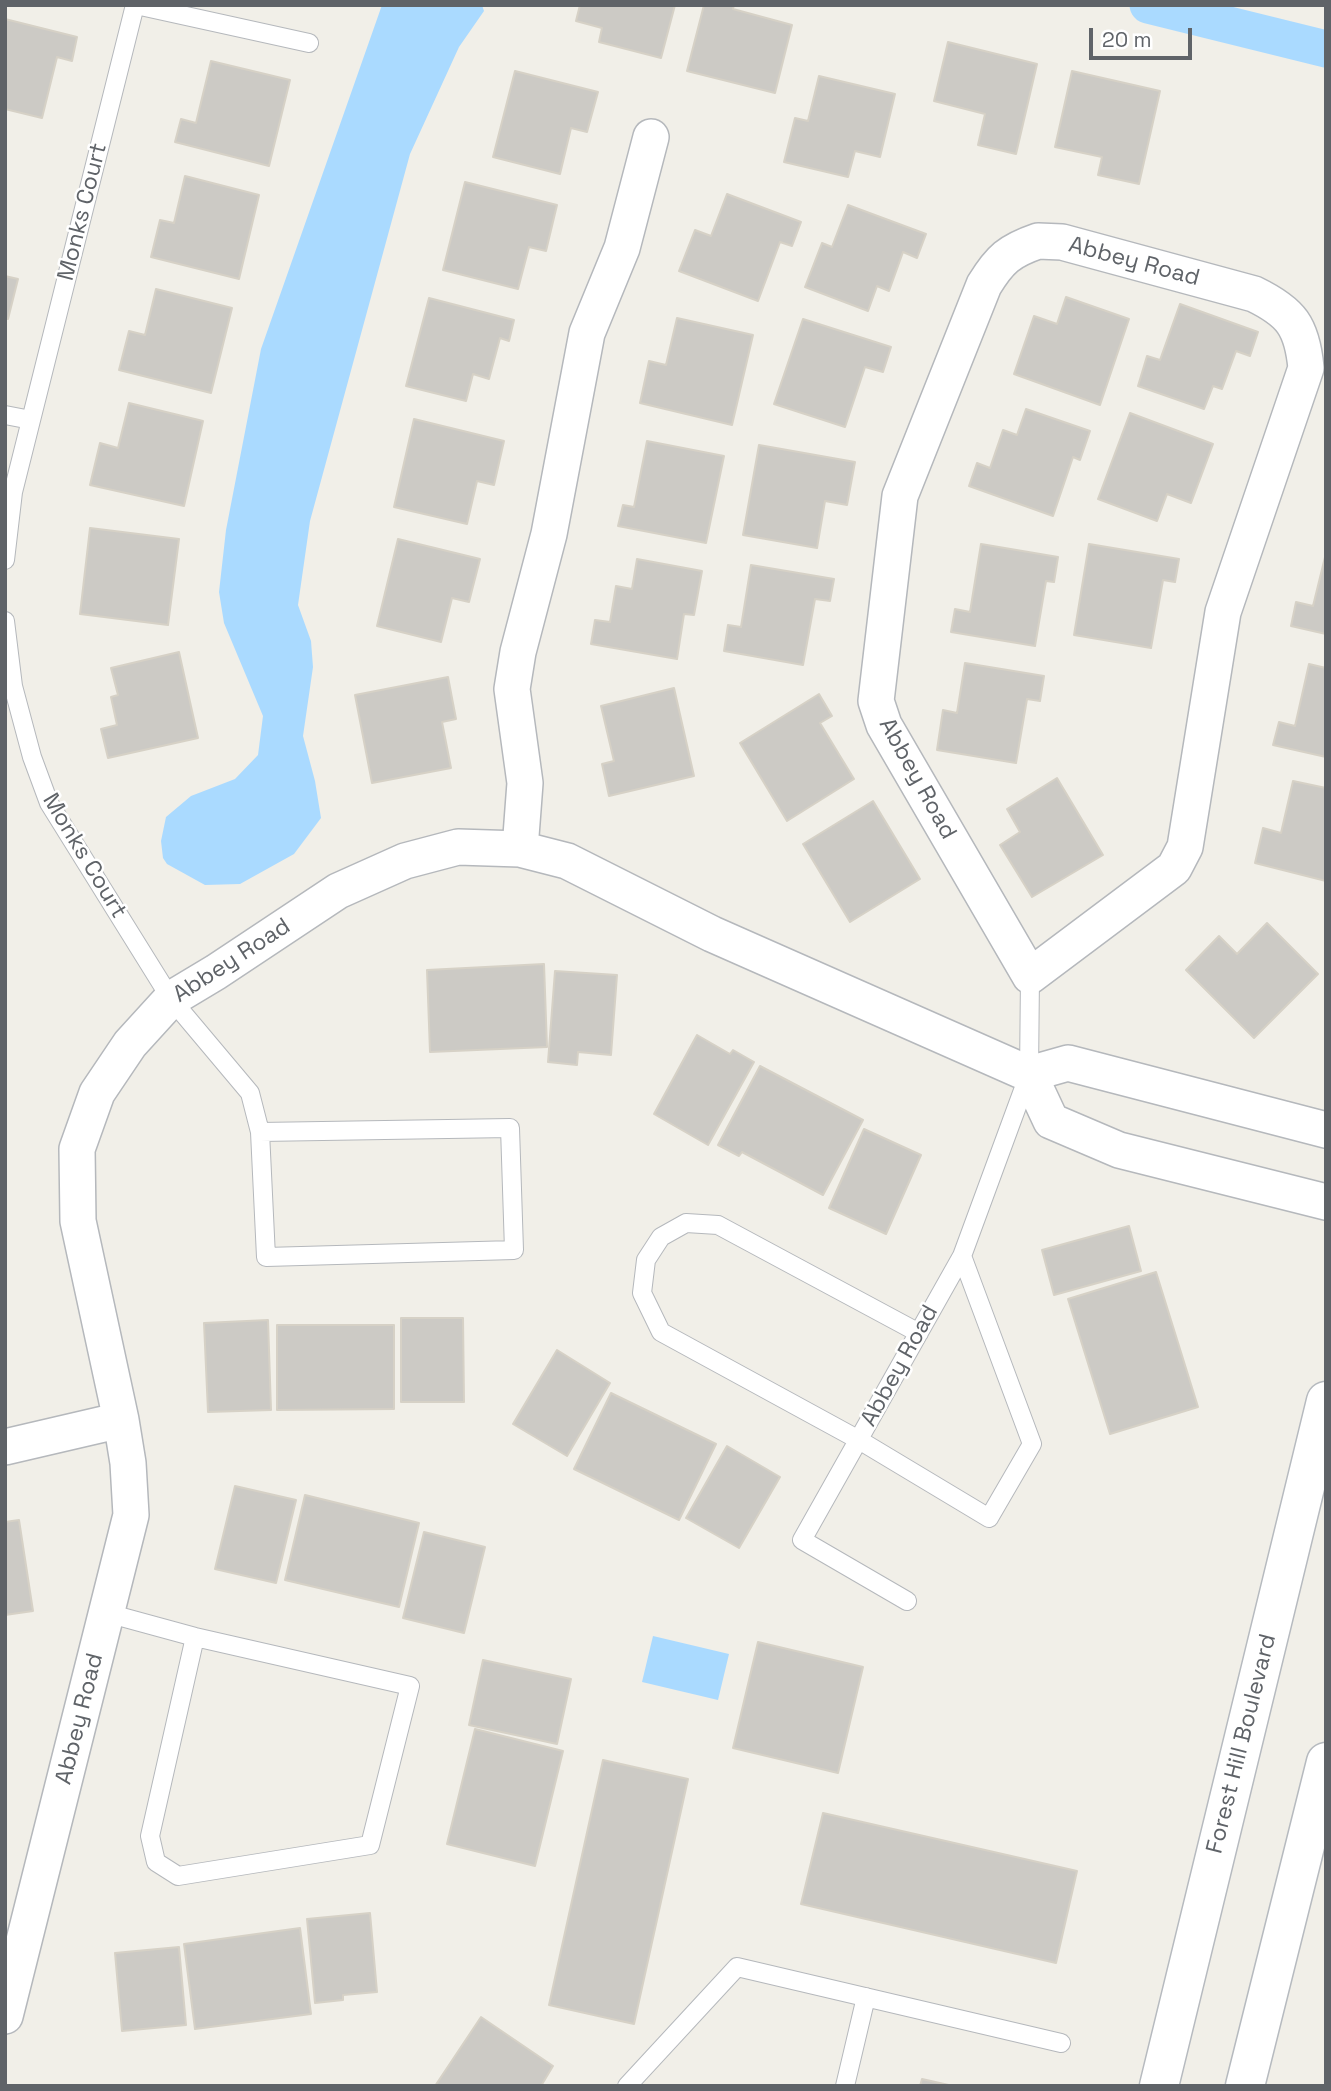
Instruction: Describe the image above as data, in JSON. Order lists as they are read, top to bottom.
{
  "streets": {
    "main road": ["Forest Hill Boulevard"],
    "street": ["Abbey Road"],
    "lane": ["Monks Court"]
  },
  "crossings": [
    ["Monks Court", "Abbey Road"]
  ],
  "scale_bar": "20 m"
}
